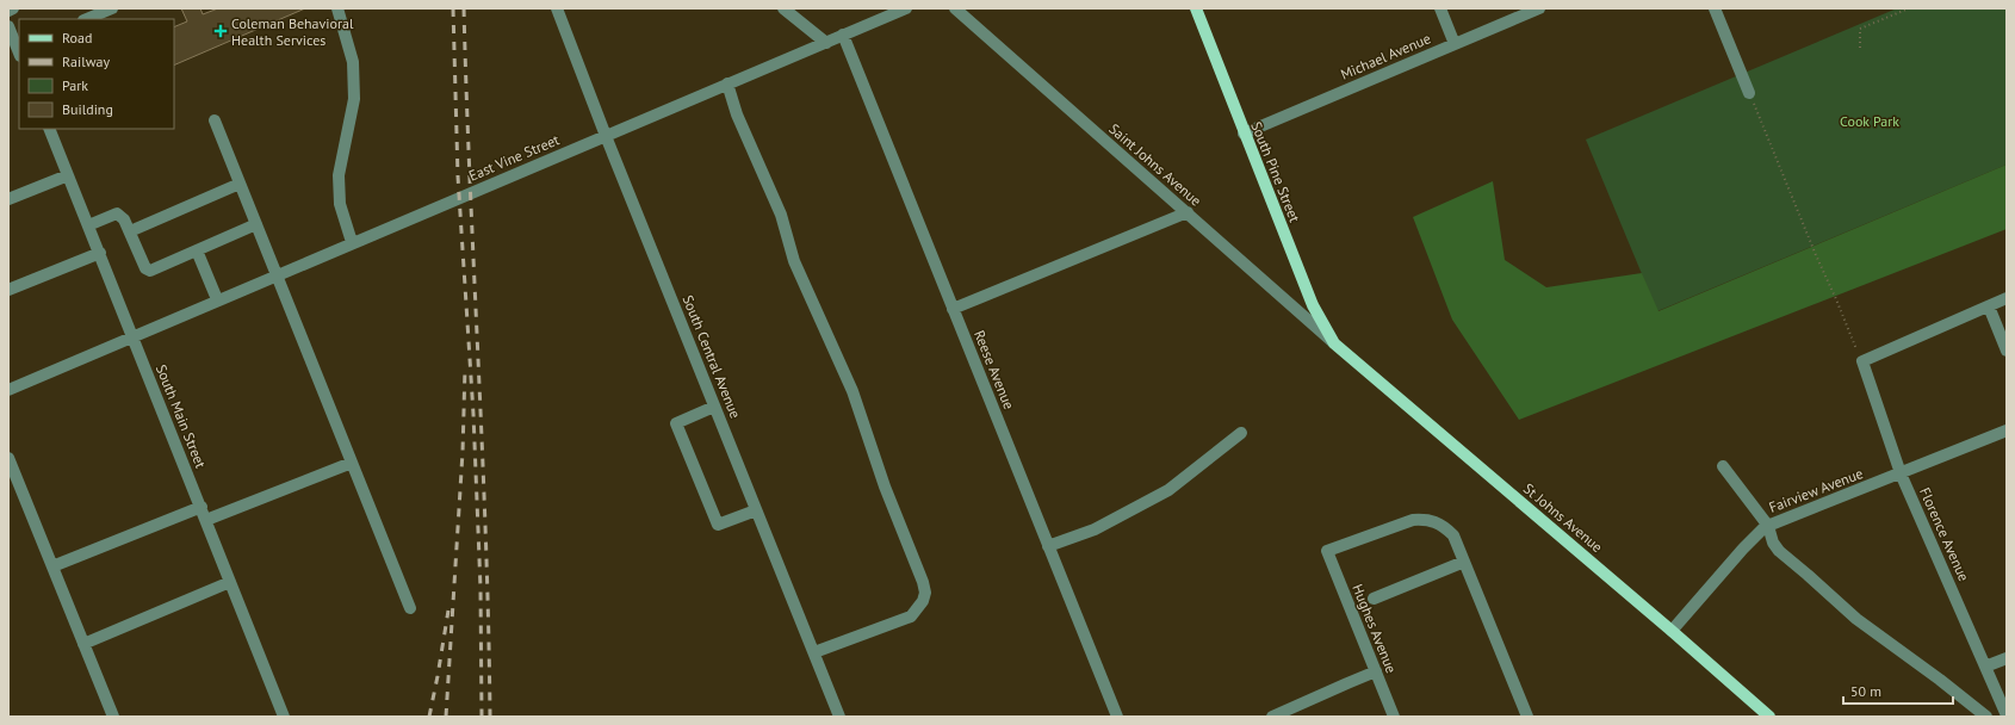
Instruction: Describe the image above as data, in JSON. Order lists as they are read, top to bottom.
{
  "streets": {
    "main road": ["South Pine Street", "St Johns Avenue"],
    "street": [
      "Michael Avenue",
      "East Vine Street",
      "Saint Johns Avenue",
      "South Central Avenue",
      "Reese Avenue",
      "South Main Street",
      "Fairview Avenue",
      "Florence Avenue",
      "Hughes Avenue"
    ]
  },
  "crossings": [
    ["Michael Avenue", "South Pine Street"],
    ["East Vine Street", "South Central Avenue"],
    ["East Vine Street", "Reese Avenue"],
    ["East Vine Street", "South Main Street"],
    ["Saint Johns Avenue", "South Pine Street"],
    ["Saint Johns Avenue", "St Johns Avenue"],
    ["South Pine Street", "St Johns Avenue"],
    ["Fairview Avenue", "St Johns Avenue"],
    ["Fairview Avenue", "Florence Avenue"]
  ],
  "parks": ["Cook Park"],
  "places": {
    "health": ["Coleman Behavioral Health Services"]
  },
  "legend": [
    "Road",
    "Railway",
    "Park",
    "Building"
  ],
  "scale_bar": "50 m"
}
